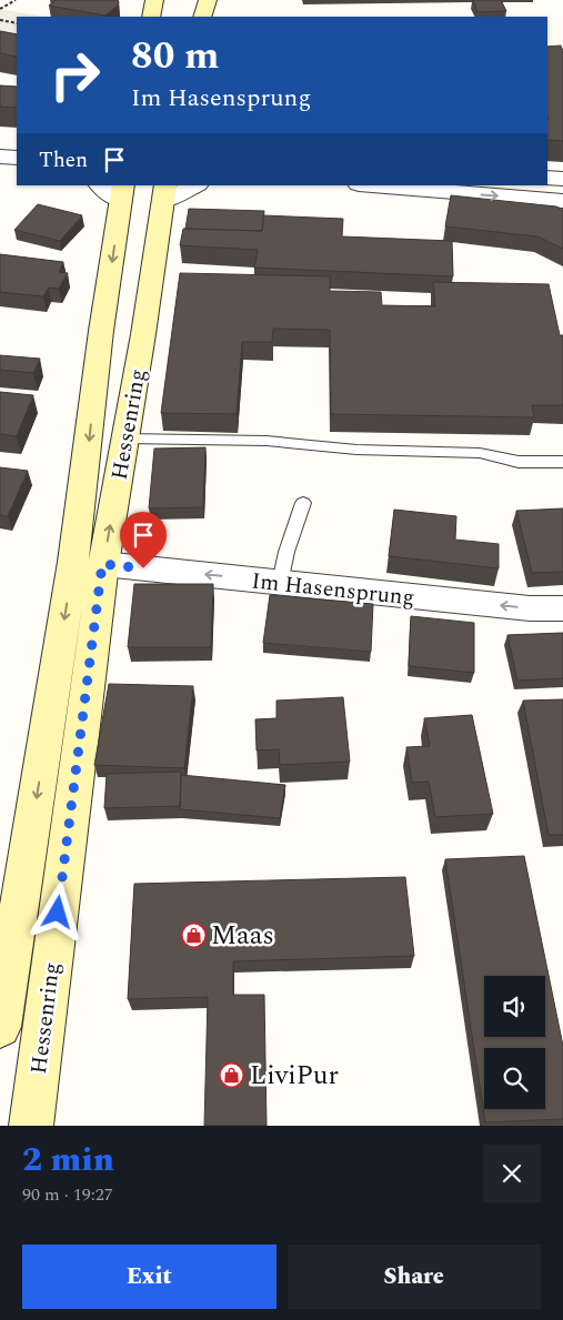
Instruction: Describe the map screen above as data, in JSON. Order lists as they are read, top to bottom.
{
  "streets": {
    "street": ["Hessenring", "Im Hasensprung"]
  },
  "crossings": [
    ["Hessenring", "Im Hasensprung"]
  ],
  "one_way": ["Im Hasensprung"],
  "places": {
    "shop": ["Maas", "LiviPur"]
  },
  "page": {
    "turn": ["80 m", "Im Hasensprung"],
    "then": "Then",
    "heading": ["2 min", "90 m · 19:27"],
    "buttons": ["Exit", "Share"]
  }
}
